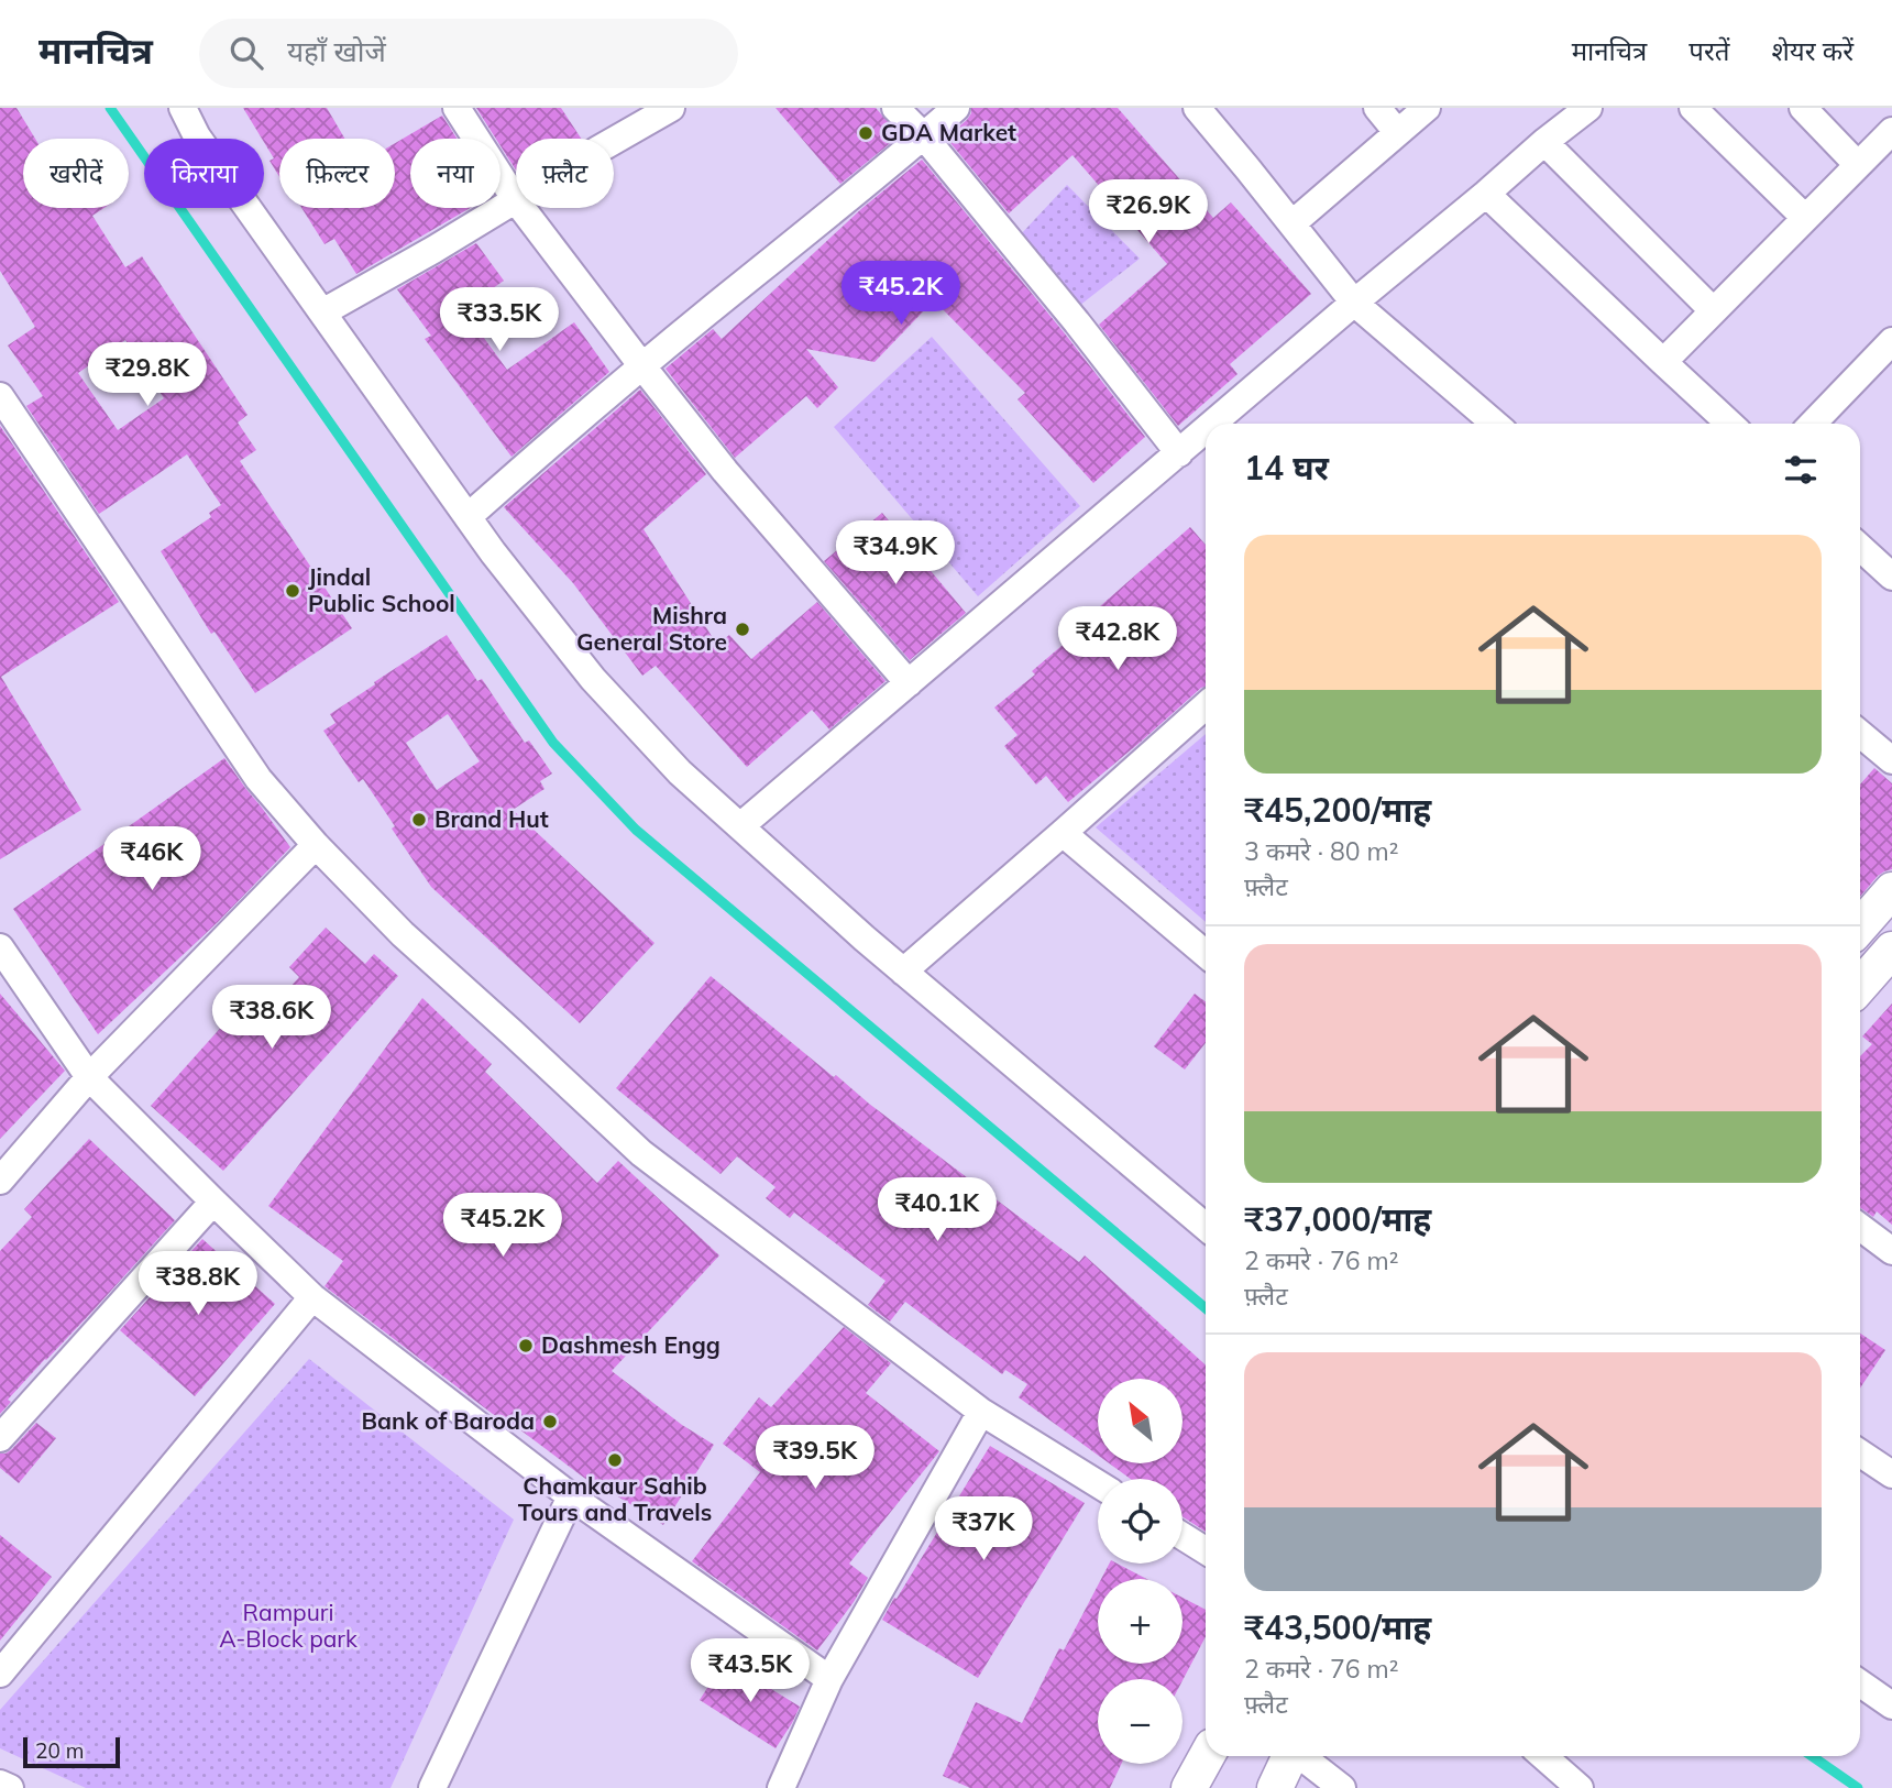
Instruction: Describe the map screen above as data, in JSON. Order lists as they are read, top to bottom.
{
  "parks": ["Rampuri A-Block park"],
  "places": [
    "GDA Market",
    "Jindal Public School",
    "Mishra General Store",
    "Brand Hut",
    "Dashmesh Engg",
    "Bank of Baroda",
    "Chamkaur Sahib Tours and Travels"
  ],
  "scale_bar": "20 m",
  "north": "top left",
  "page": {
    "header": "मानचित्र",
    "search": "यहाँ खोजें",
    "nav": ["मानचित्र", "परतें", "शेयर करें"],
    "chip": [
      "खरीदें",
      "किराया",
      "फ़िल्टर",
      "नया",
      "फ़्लैट"
    ],
    "price": [
      "₹26.9K",
      "₹45.2K",
      "₹33.5K",
      "₹29.8K",
      "₹34.9K",
      "₹42.8K",
      "₹46K",
      "₹38.6K",
      "₹40.1K",
      "₹45.2K",
      "₹38.8K",
      "₹39.5K",
      "₹37K",
      "₹43.5K"
    ],
    "heading": "14 घर",
    "list": [
      {
        "name": "₹45,200/माह",
        "note": "3 कमरे · 80 m² · फ़्लैट"
      },
      {
        "name": "₹37,000/माह",
        "note": "2 कमरे · 76 m² · फ़्लैट"
      },
      {
        "name": "₹43,500/माह",
        "note": "2 कमरे · 76 m² · फ़्लैट"
      }
    ],
    "map_buttons": ["+", "−"],
    "scale": "20 m"
  }
}
